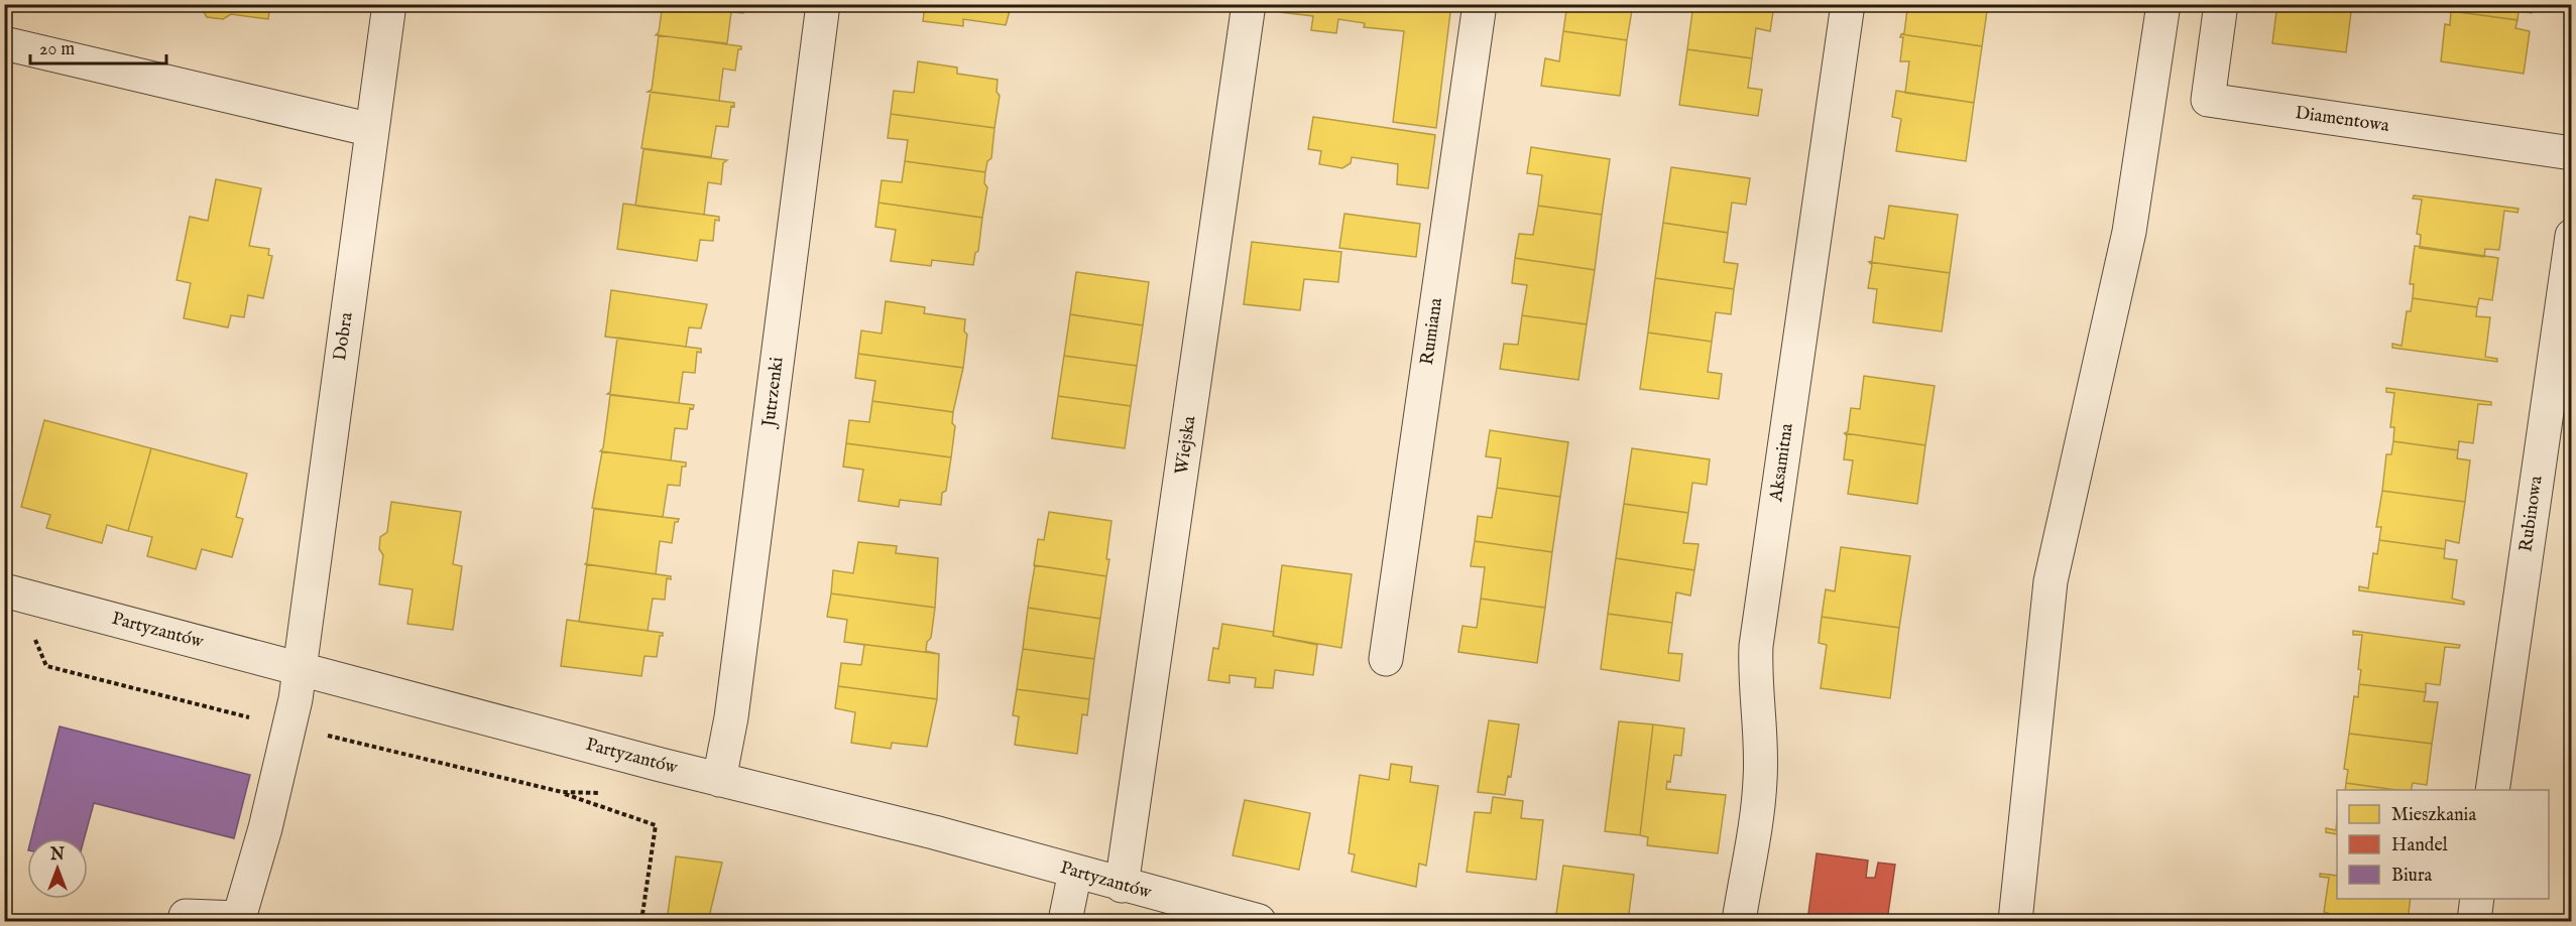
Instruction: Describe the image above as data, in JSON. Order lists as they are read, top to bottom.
{
  "streets": {
    "street": [
      "Diamentowa",
      "Rumiana",
      "Dobra",
      "Jutrzenki",
      "Wiejska",
      "Aksamitna",
      "Rubinowa",
      "Partyzantów"
    ]
  },
  "crossings": [
    ["Dobra", "Partyzantów"],
    ["Jutrzenki", "Partyzantów"],
    ["Wiejska", "Partyzantów"]
  ],
  "legend": ["Mieszkania", "Handel", "Biura"],
  "scale_bar": "20 m",
  "north": "top"
}
